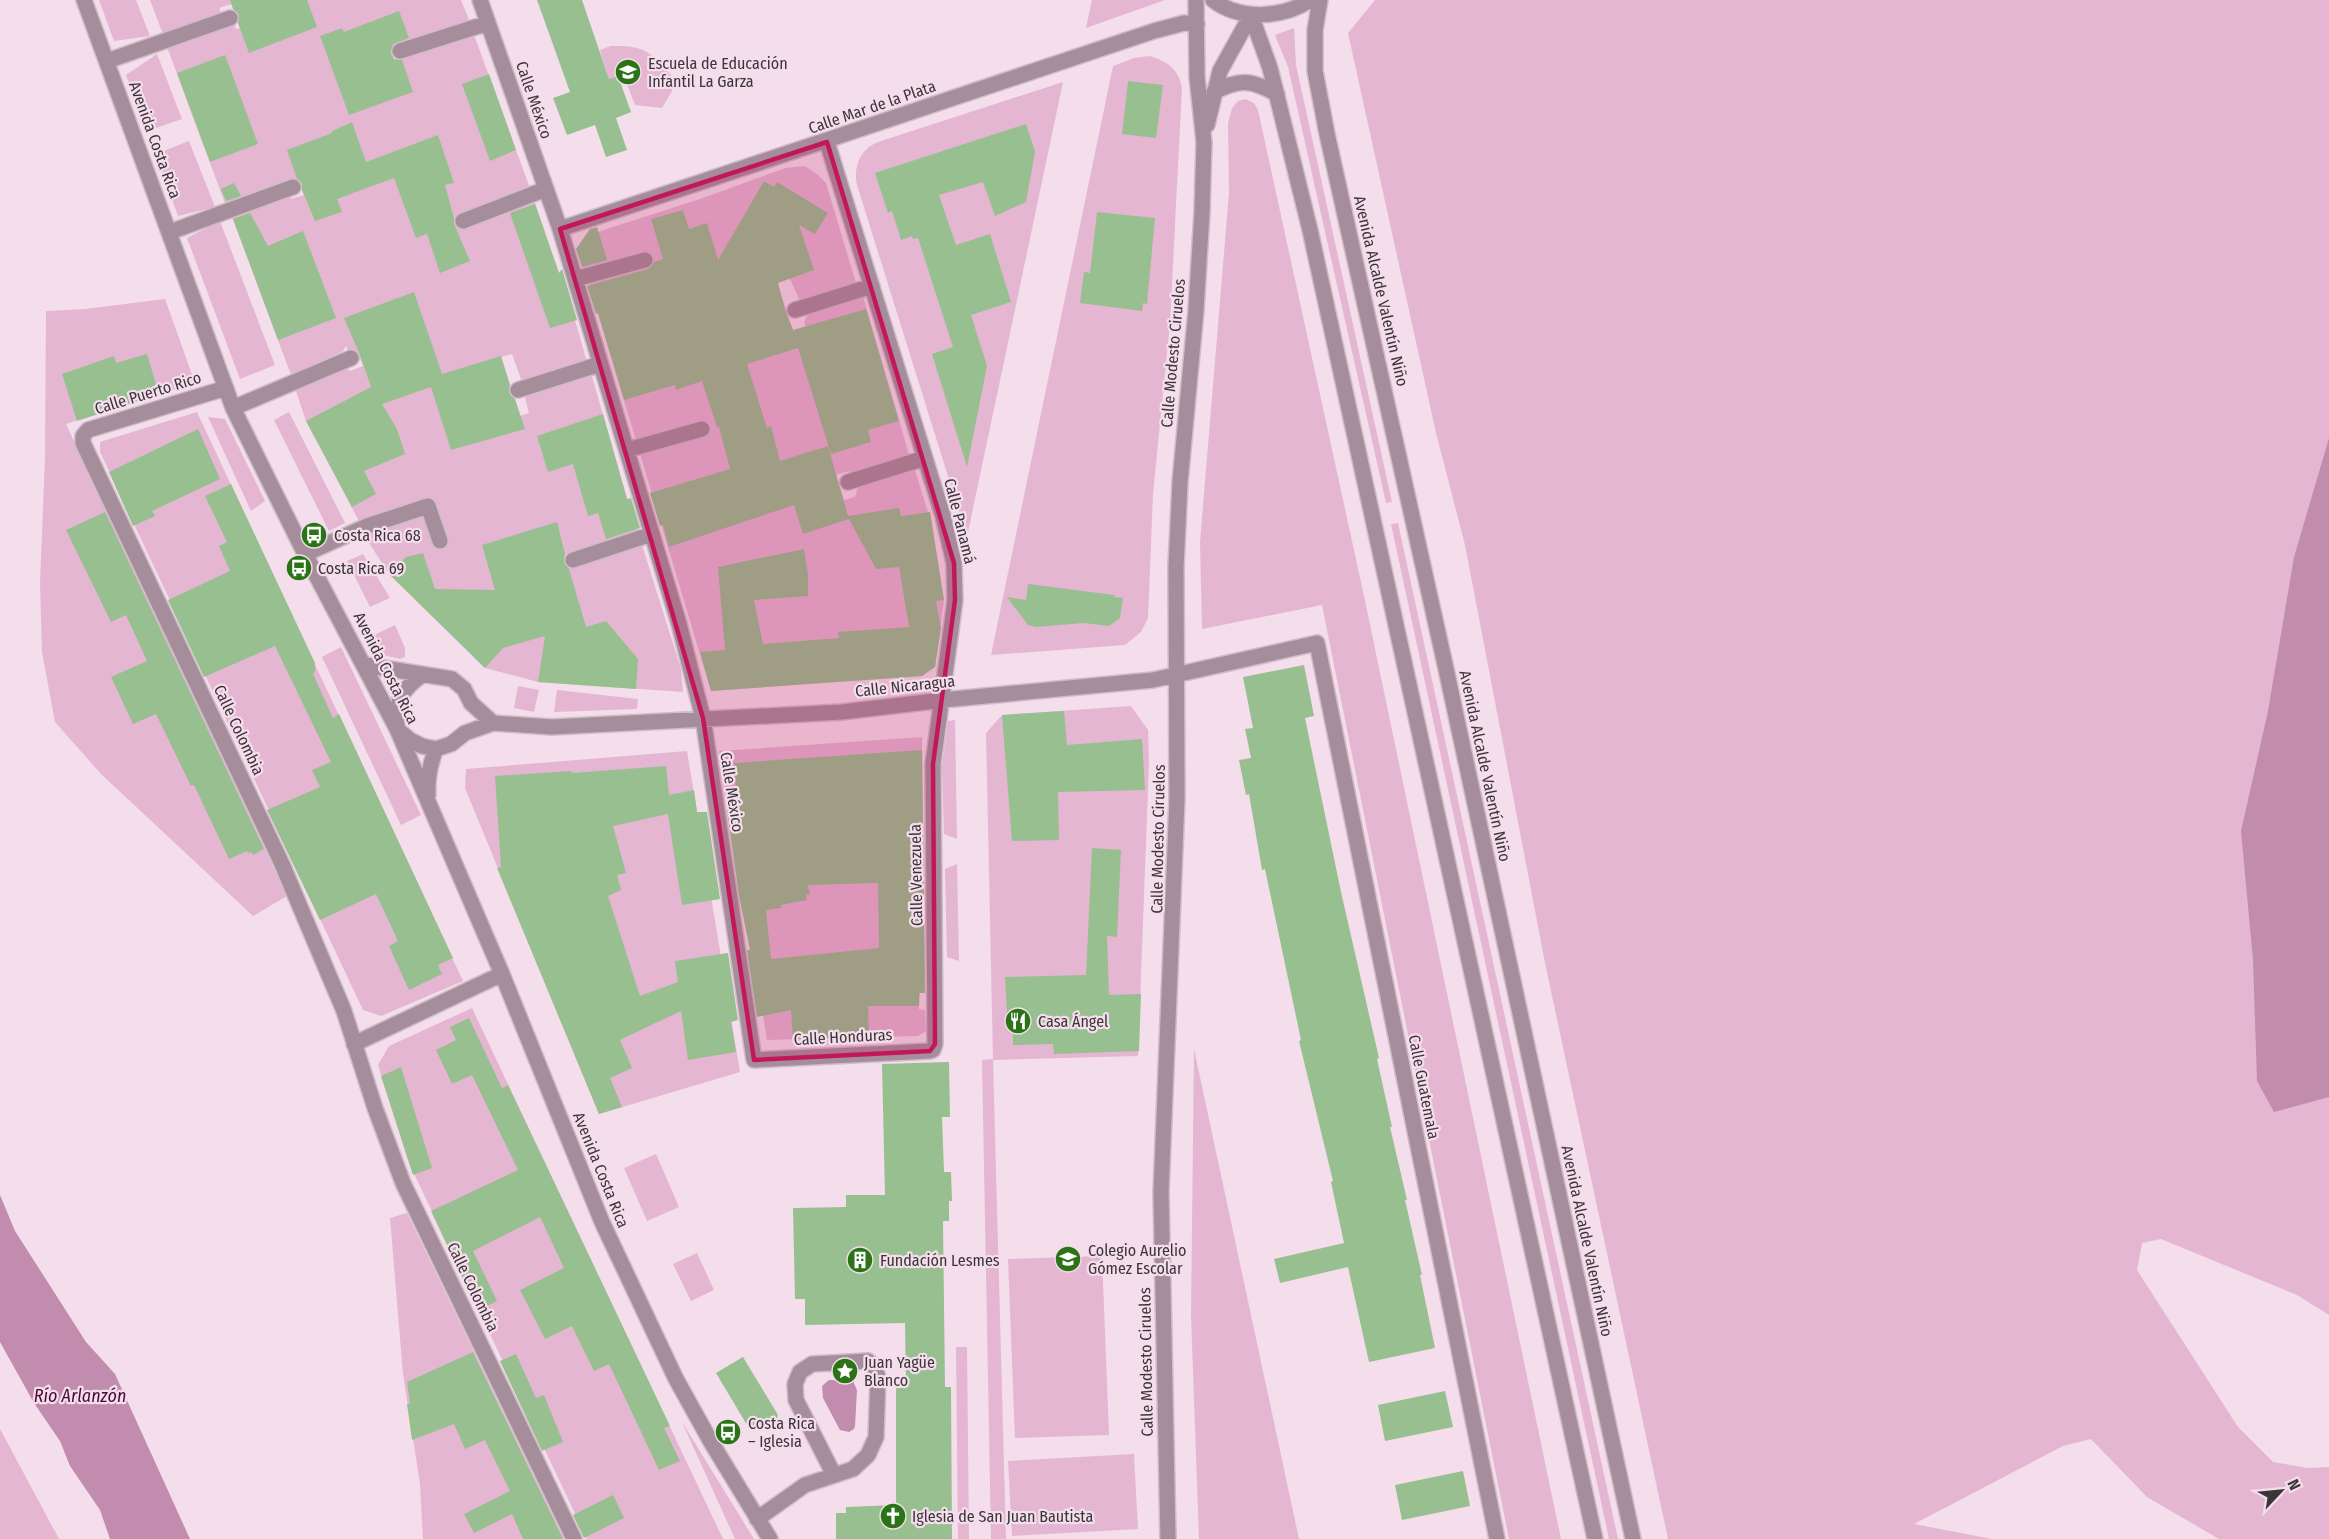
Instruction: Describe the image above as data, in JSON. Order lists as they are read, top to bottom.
{
  "streets": {
    "street": [
      "Calle México",
      "Calle Mar de la Plata",
      "Avenida Costa Rica",
      "Avenida Alcalde Valentín Niño",
      "Calle Modesto Ciruelos",
      "Calle Puerto Rico",
      "Calle Panamá",
      "Calle Nicaragua",
      "Calle Colombia",
      "Calle Venezuela",
      "Calle Honduras",
      "Calle Guatemala"
    ]
  },
  "crossings": [
    ["Calle México", "Calle Mar de la Plata"],
    ["Calle México", "Calle Nicaragua"],
    ["Calle México", "Calle Honduras"],
    ["Calle Mar de la Plata", "Calle Modesto Ciruelos"],
    ["Calle Mar de la Plata", "Calle Panamá"],
    ["Avenida Costa Rica", "Calle Puerto Rico"],
    ["Avenida Costa Rica", "Calle Nicaragua"],
    ["Calle Modesto Ciruelos", "Calle Nicaragua"],
    ["Calle Puerto Rico", "Calle Colombia"],
    ["Calle Panamá", "Calle Nicaragua"],
    ["Calle Panamá", "Calle Venezuela"],
    ["Calle Nicaragua", "Calle Venezuela"],
    ["Calle Nicaragua", "Calle Guatemala"],
    ["Calle Venezuela", "Calle Honduras"]
  ],
  "water": ["Río Arlanzón"],
  "places": {
    "school or university": ["Escuela de Educación Infantil La Garza", "Colegio Aurelio Gómez Escolar"],
    "bus stop": ["Costa Rica 68", "Costa Rica 69", "Costa Rica – Iglesia"],
    "restaurant": ["Casa Ángel"],
    "building": ["Fundación Lesmes"],
    "place": ["Juan Yagüe Blanco"],
    "church": ["Iglesia de San Juan Bautista"]
  },
  "north": "top right"
}
